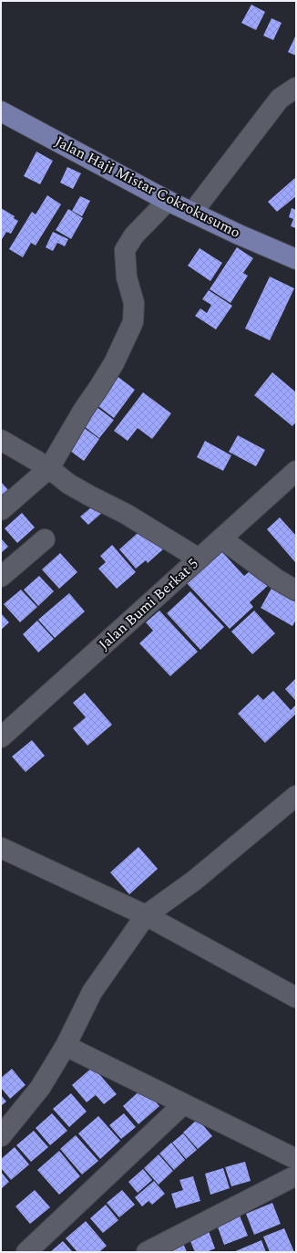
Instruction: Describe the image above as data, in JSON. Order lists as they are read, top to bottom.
{
  "streets": {
    "main road": ["Jalan Haji Mistar Cokrokusumo"],
    "street": ["Jalan Bumi Berkat 5"]
  }
}
